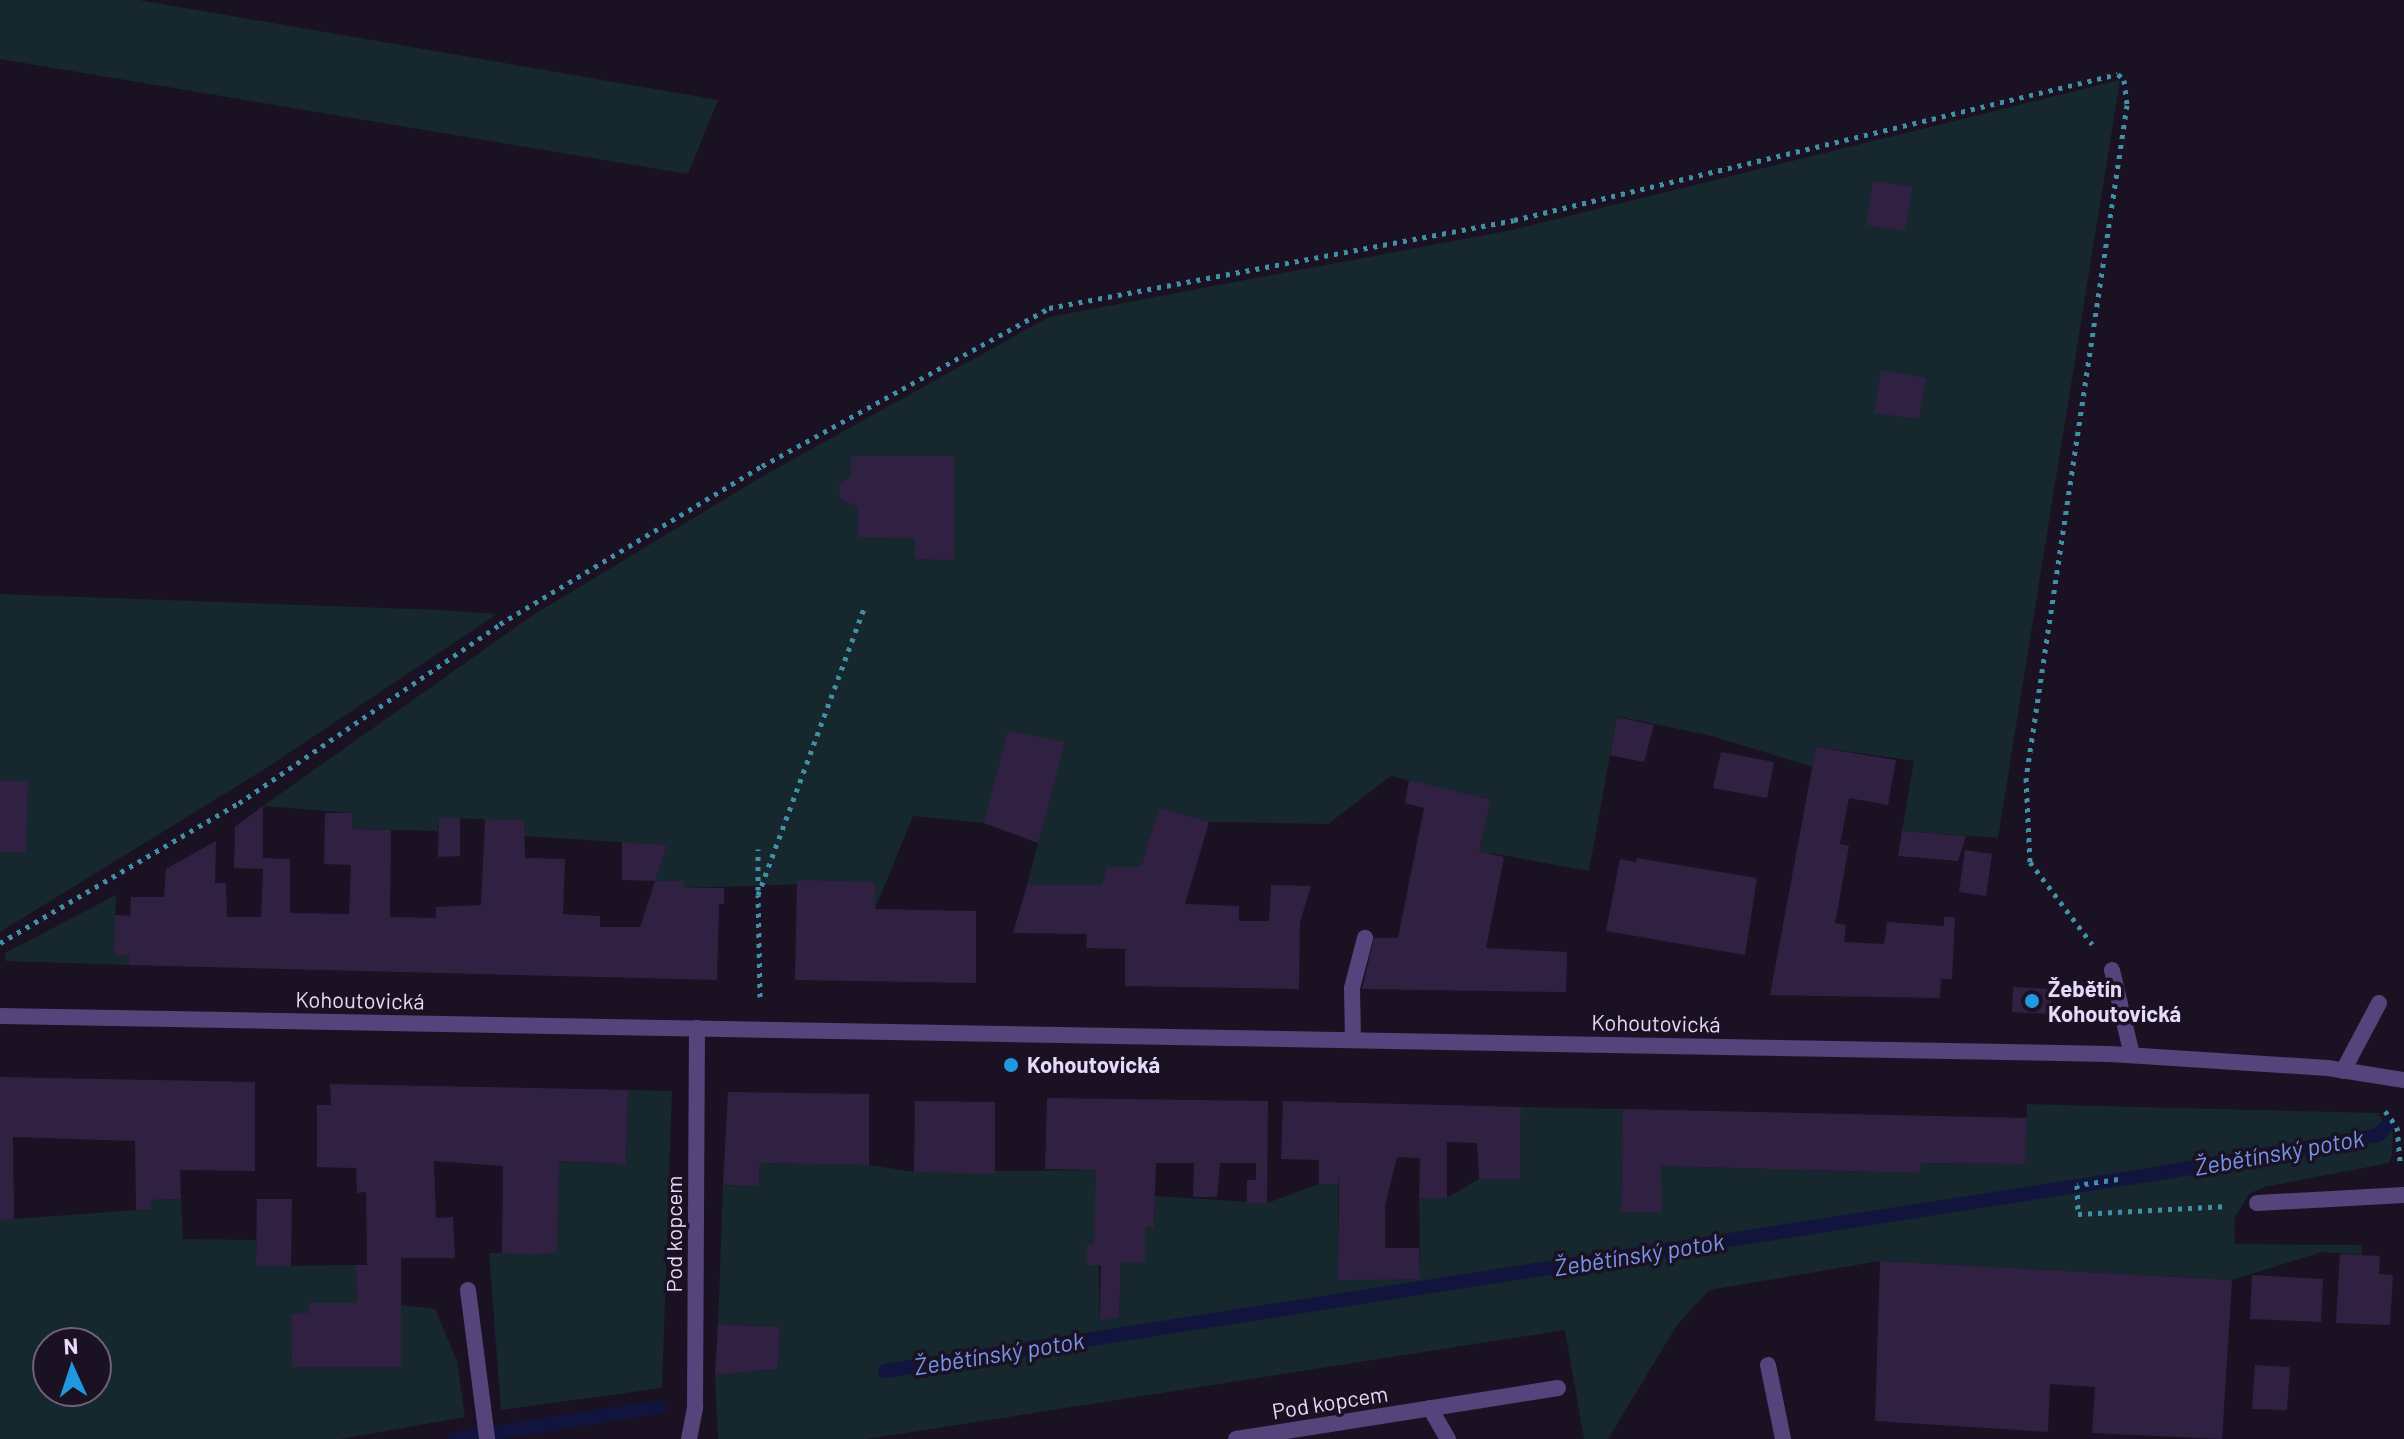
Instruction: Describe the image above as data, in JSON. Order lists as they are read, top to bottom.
{
  "streets": {
    "street": ["Kohoutovická", "Pod kopcem"]
  },
  "crossings": [
    ["Kohoutovická", "Pod kopcem"]
  ],
  "water": ["Žebětínský potok"],
  "places": ["Žebětín Kohoutovická", "Kohoutovická"],
  "north": "top"
}
